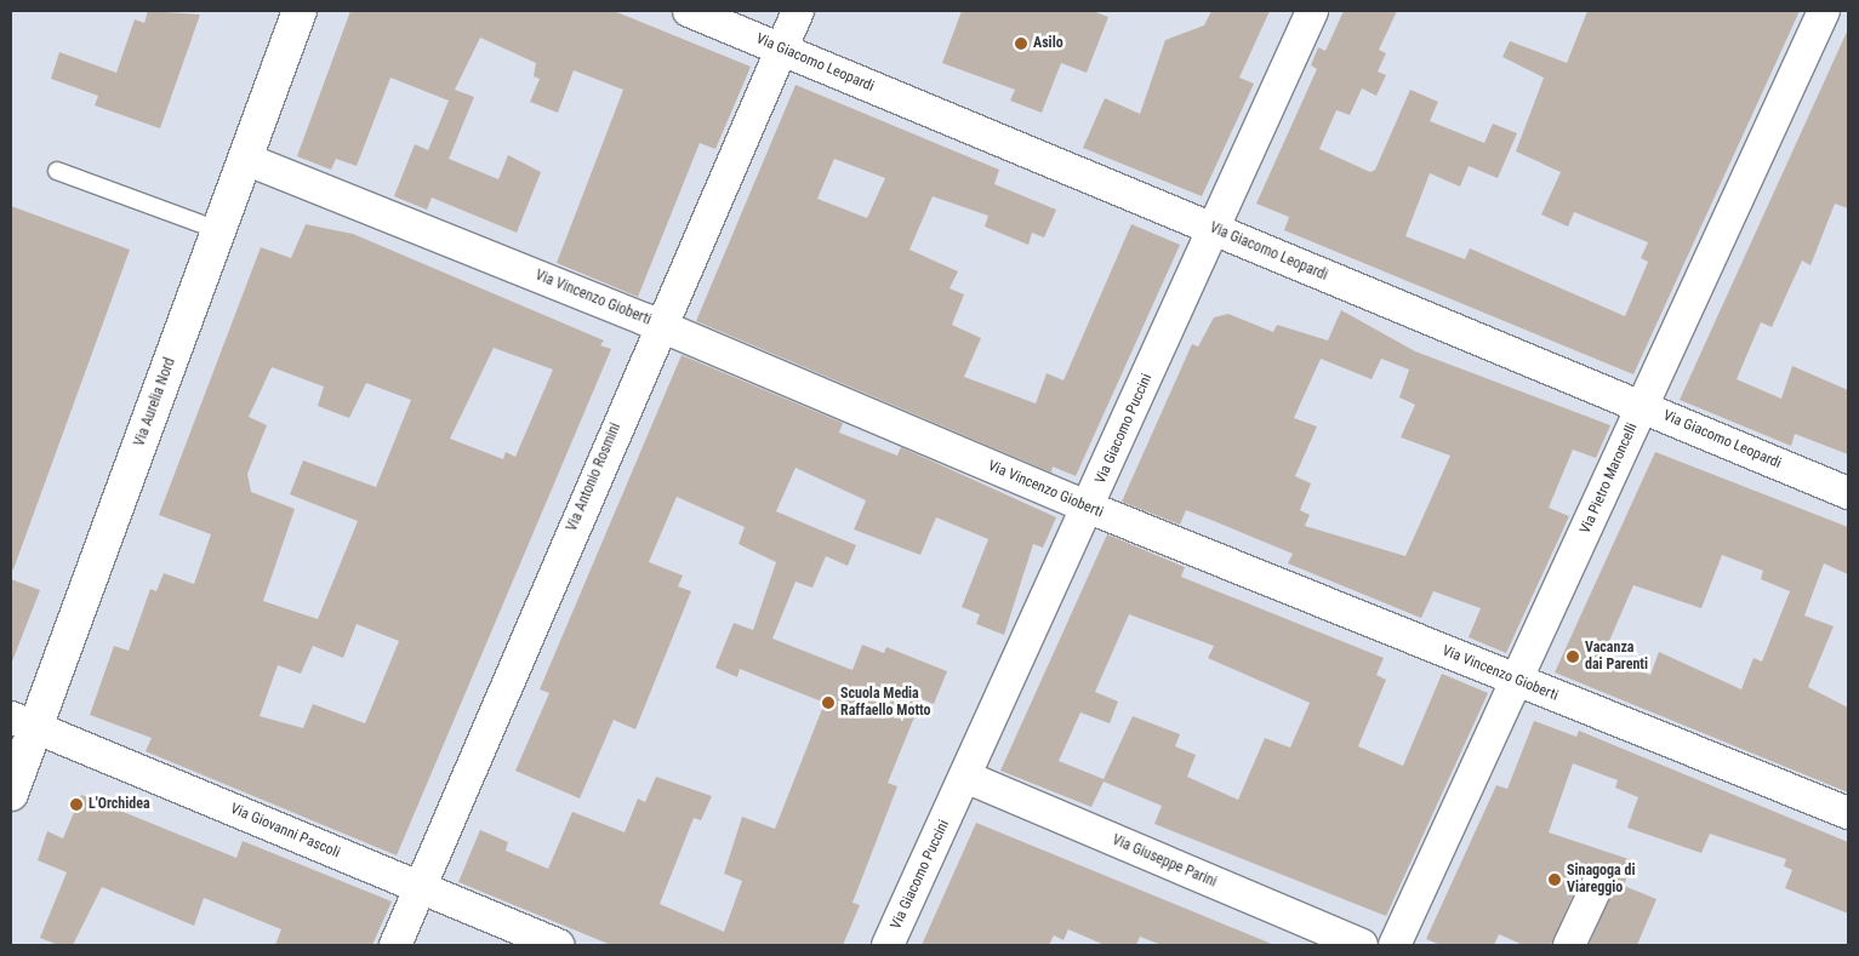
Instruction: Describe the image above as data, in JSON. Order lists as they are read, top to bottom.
{
  "streets": {
    "street": [
      "Via Giacomo Leopardi",
      "Via Vincenzo Gioberti",
      "Via Aurelia Nord",
      "Via Giacomo Puccini",
      "Via Antonio Rosmini",
      "Via Pietro Maroncelli",
      "Via Giovanni Pascoli",
      "Via Giuseppe Parini"
    ]
  },
  "crossings": [
    ["Via Giacomo Leopardi", "Via Giacomo Puccini"],
    ["Via Giacomo Leopardi", "Via Antonio Rosmini"],
    ["Via Giacomo Leopardi", "Via Pietro Maroncelli"],
    ["Via Vincenzo Gioberti", "Via Aurelia Nord"],
    ["Via Vincenzo Gioberti", "Via Giacomo Puccini"],
    ["Via Vincenzo Gioberti", "Via Antonio Rosmini"],
    ["Via Vincenzo Gioberti", "Via Pietro Maroncelli"],
    ["Via Aurelia Nord", "Via Giovanni Pascoli"],
    ["Via Giacomo Puccini", "Via Giuseppe Parini"],
    ["Via Antonio Rosmini", "Via Giovanni Pascoli"]
  ],
  "places": [
    "Asilo",
    "Vacanza dai Parenti",
    "Scuola Media Raffaello Motto",
    "L'Orchidea",
    "Sinagoga di Viareggio"
  ]
}
